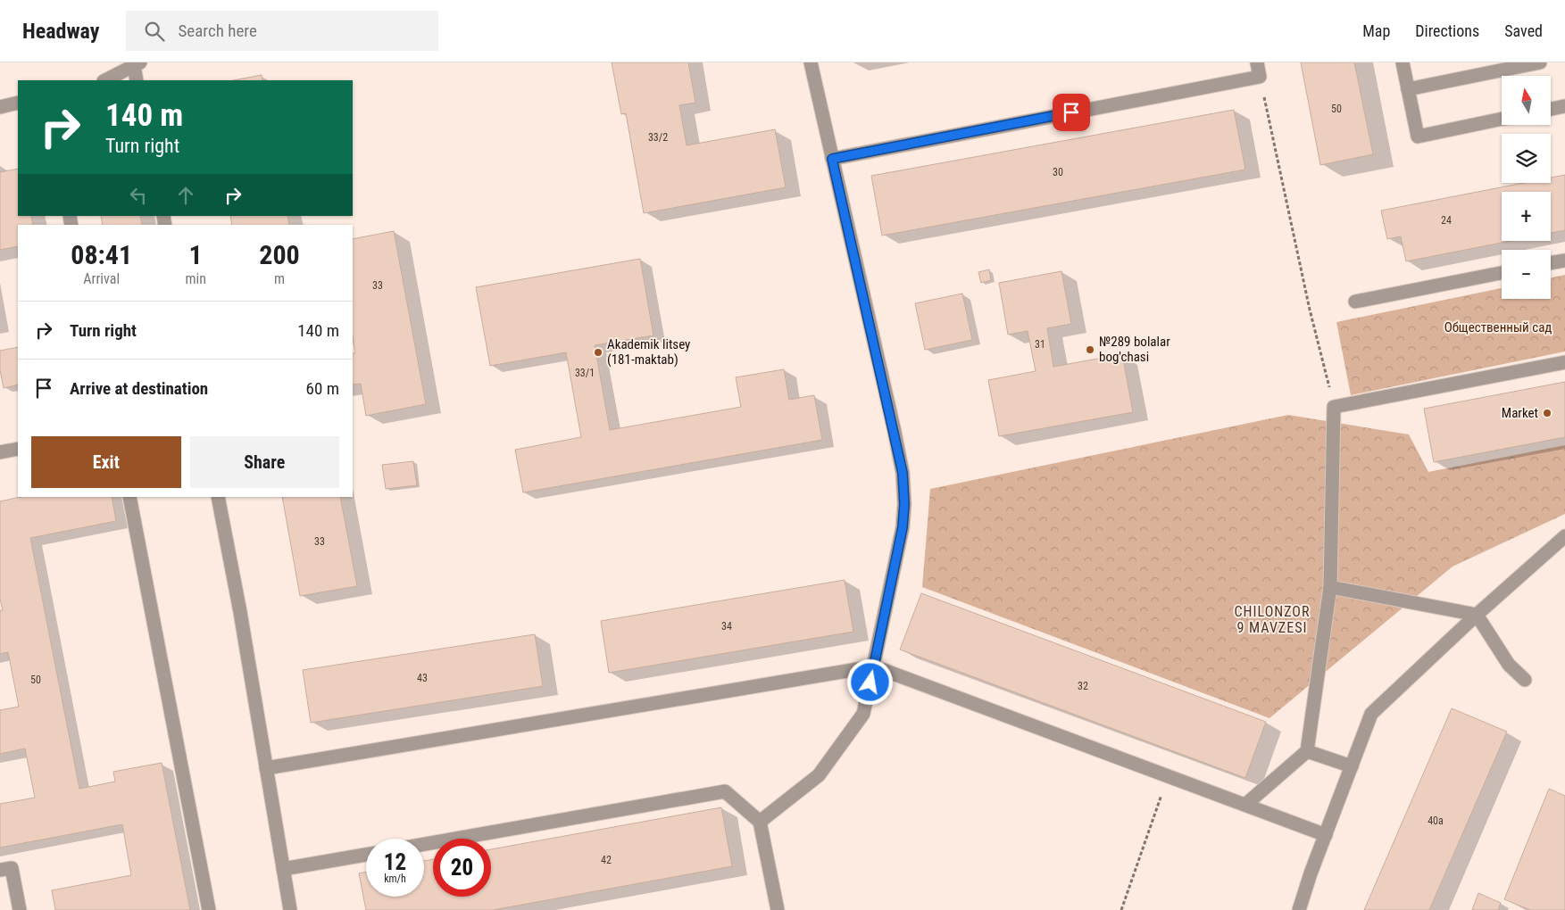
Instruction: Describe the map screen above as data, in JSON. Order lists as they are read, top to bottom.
{
  "districts": ["CHILONZOR 9 MAVZESI"],
  "parks": ["Общественный сад"],
  "places": ["№289 bolalar bog'chasi", "Akademik litsey (181-maktab)", "Market"],
  "house_numbers": [
    "50",
    "33/2",
    "30",
    "24",
    "33",
    "31",
    "33/1",
    "33",
    "34",
    "43",
    "50",
    "32",
    "40а",
    "42"
  ],
  "north": "top",
  "page": {
    "header": "Headway",
    "search": "Search here",
    "nav": ["Map", "Directions", "Saved"],
    "map_buttons": ["+", "−"],
    "turn": ["140 m", "Turn right"],
    "eta": [
      "08:41",
      "Arrival",
      "1",
      "min",
      "200",
      "m"
    ],
    "list": [
      {
        "name": "Turn right",
        "value": "140 m"
      },
      {
        "name": "Arrive at destination",
        "value": "60 m"
      }
    ],
    "buttons": ["Exit", "Share"],
    "speed": "12 km/h",
    "limit": "20"
  }
}
